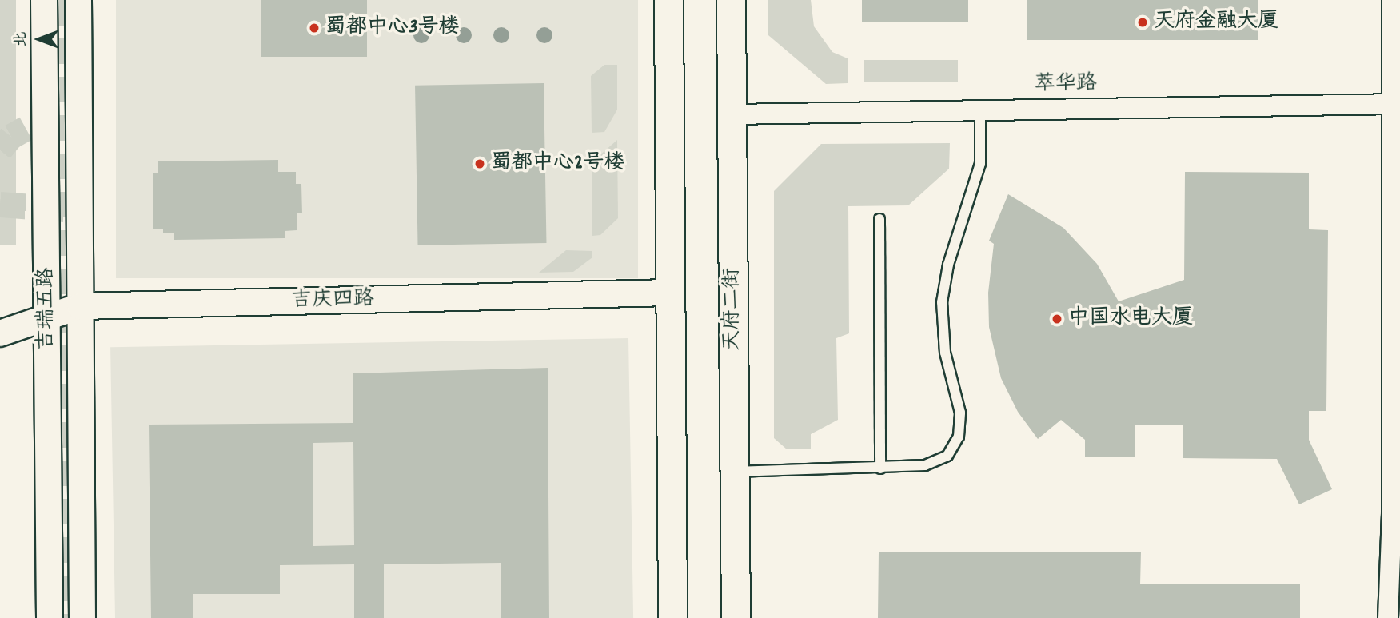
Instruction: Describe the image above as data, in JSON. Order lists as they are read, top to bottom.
{
  "streets": {
    "main road": ["天府二街"],
    "street": ["萃华路", "吉庆四路", "吉瑞五路"]
  },
  "crossings": [
    ["萃华路", "天府二街"],
    ["吉庆四路", "吉瑞五路"]
  ],
  "places": [
    "天府金融大厦",
    "蜀都中心3号楼",
    "蜀都中心2号楼",
    "中国水电大厦"
  ],
  "north": "left"
}
